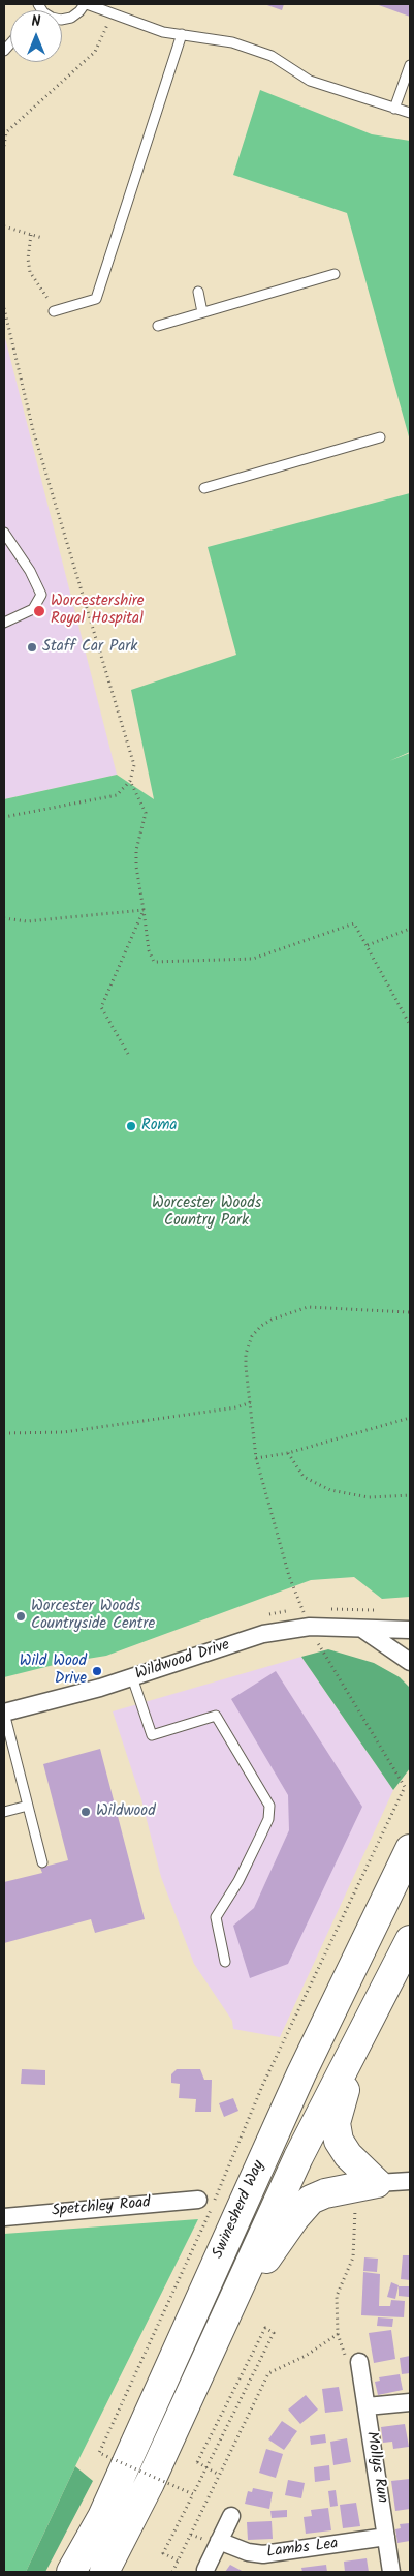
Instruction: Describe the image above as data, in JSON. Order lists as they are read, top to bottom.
{
  "streets": {
    "highway": ["Swinesherd Way"],
    "street": [
      "Wildwood Drive",
      "Spetchley Road",
      "Mollys Run",
      "Lambs Lea"
    ]
  },
  "crossings": [
    ["Mollys Run", "Lambs Lea"]
  ],
  "parks": ["Worcester Woods Country Park"],
  "places": [
    "Worcestershire Royal Hospital",
    "Staff Car Park",
    "Roma",
    "Worcester Woods Countryside Centre",
    "Wild Wood Drive",
    "Wildwood"
  ],
  "north": "top"
}
